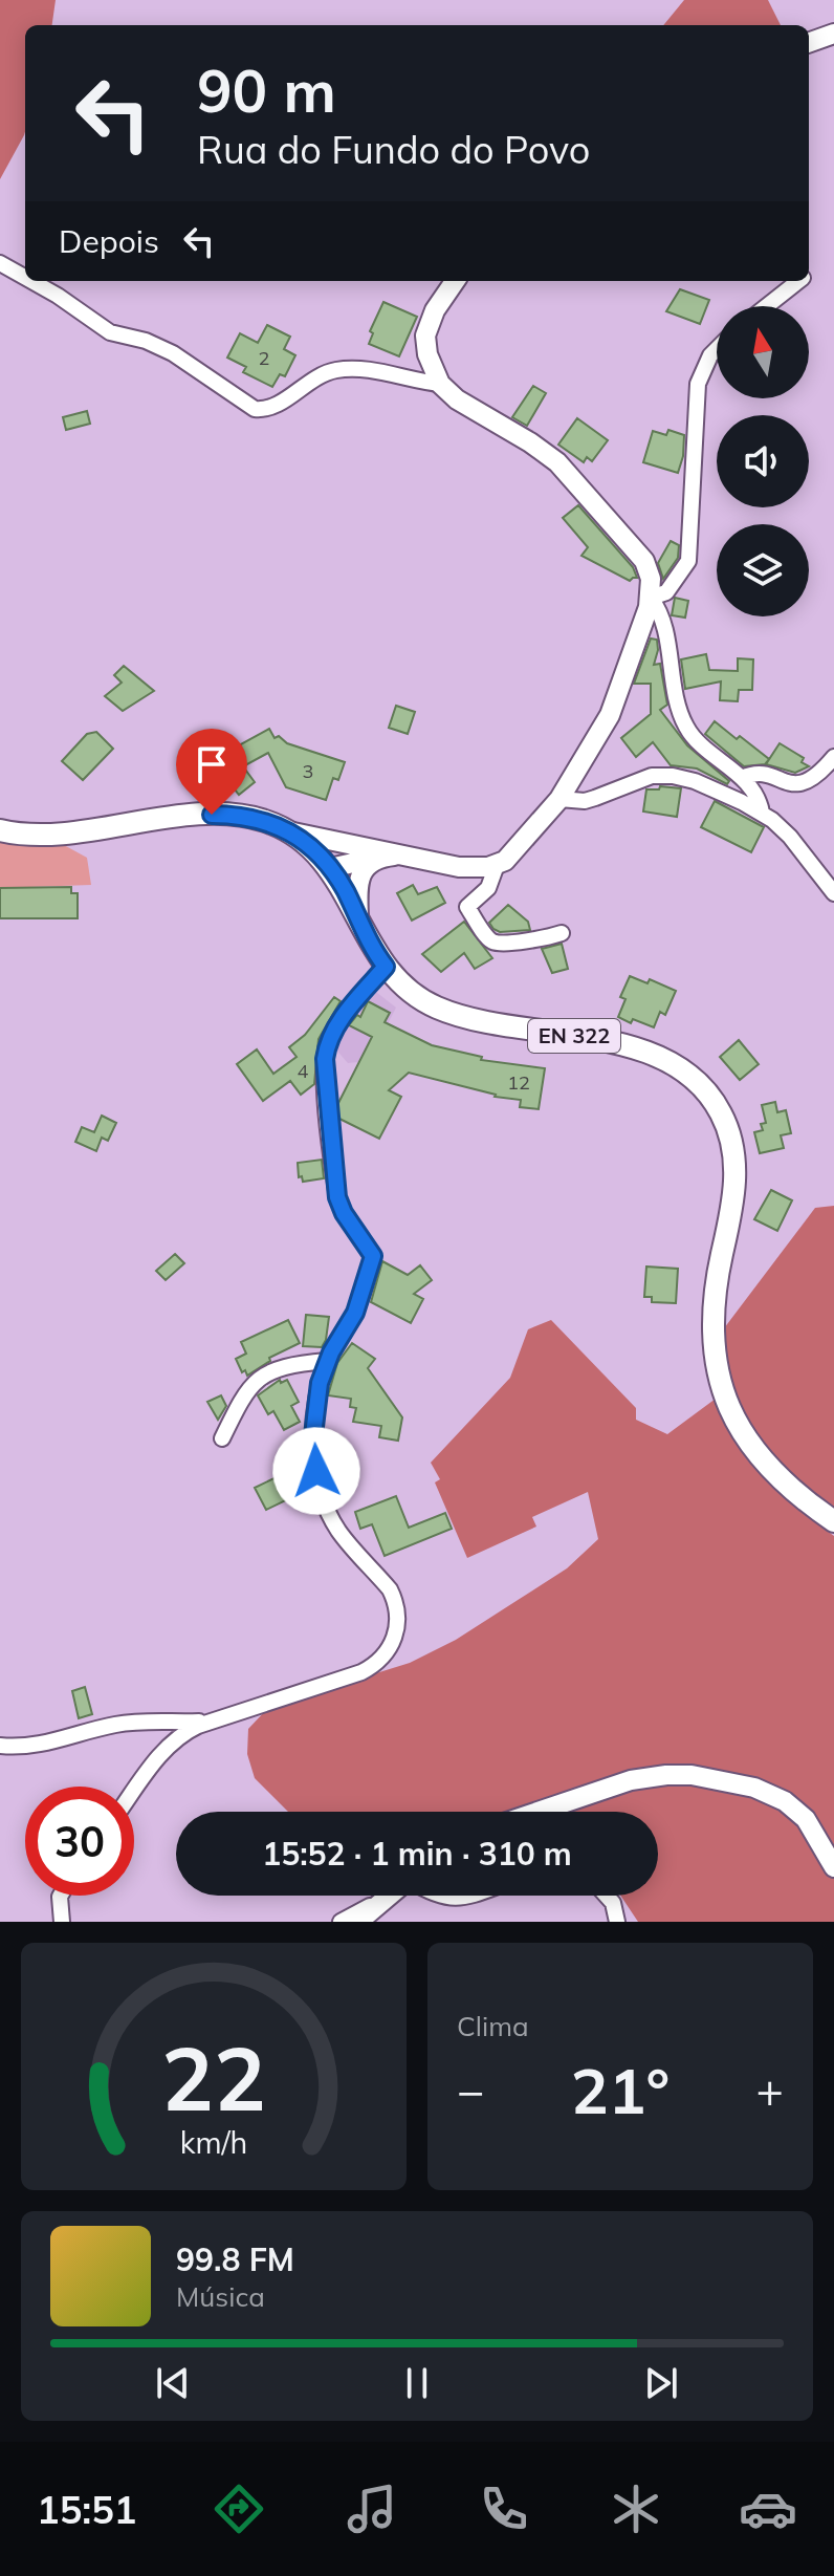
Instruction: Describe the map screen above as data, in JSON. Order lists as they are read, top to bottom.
{
  "streets": {
    "main road": ["EN 322"]
  },
  "house_numbers": [
    "2",
    "3",
    "4",
    "12"
  ],
  "north": "top",
  "page": {
    "turn": ["90 m", "Rua do Fundo do Povo"],
    "then": "Depois",
    "limit": "30",
    "trip": "15:52 · 1 min · 310 m",
    "tile": "Clima",
    "heat": ["−", "21°", "+"],
    "song": ["99.8 FM", "Música"],
    "tabs": "15:51",
    "gauge": ["22", "km/h"]
  }
}
